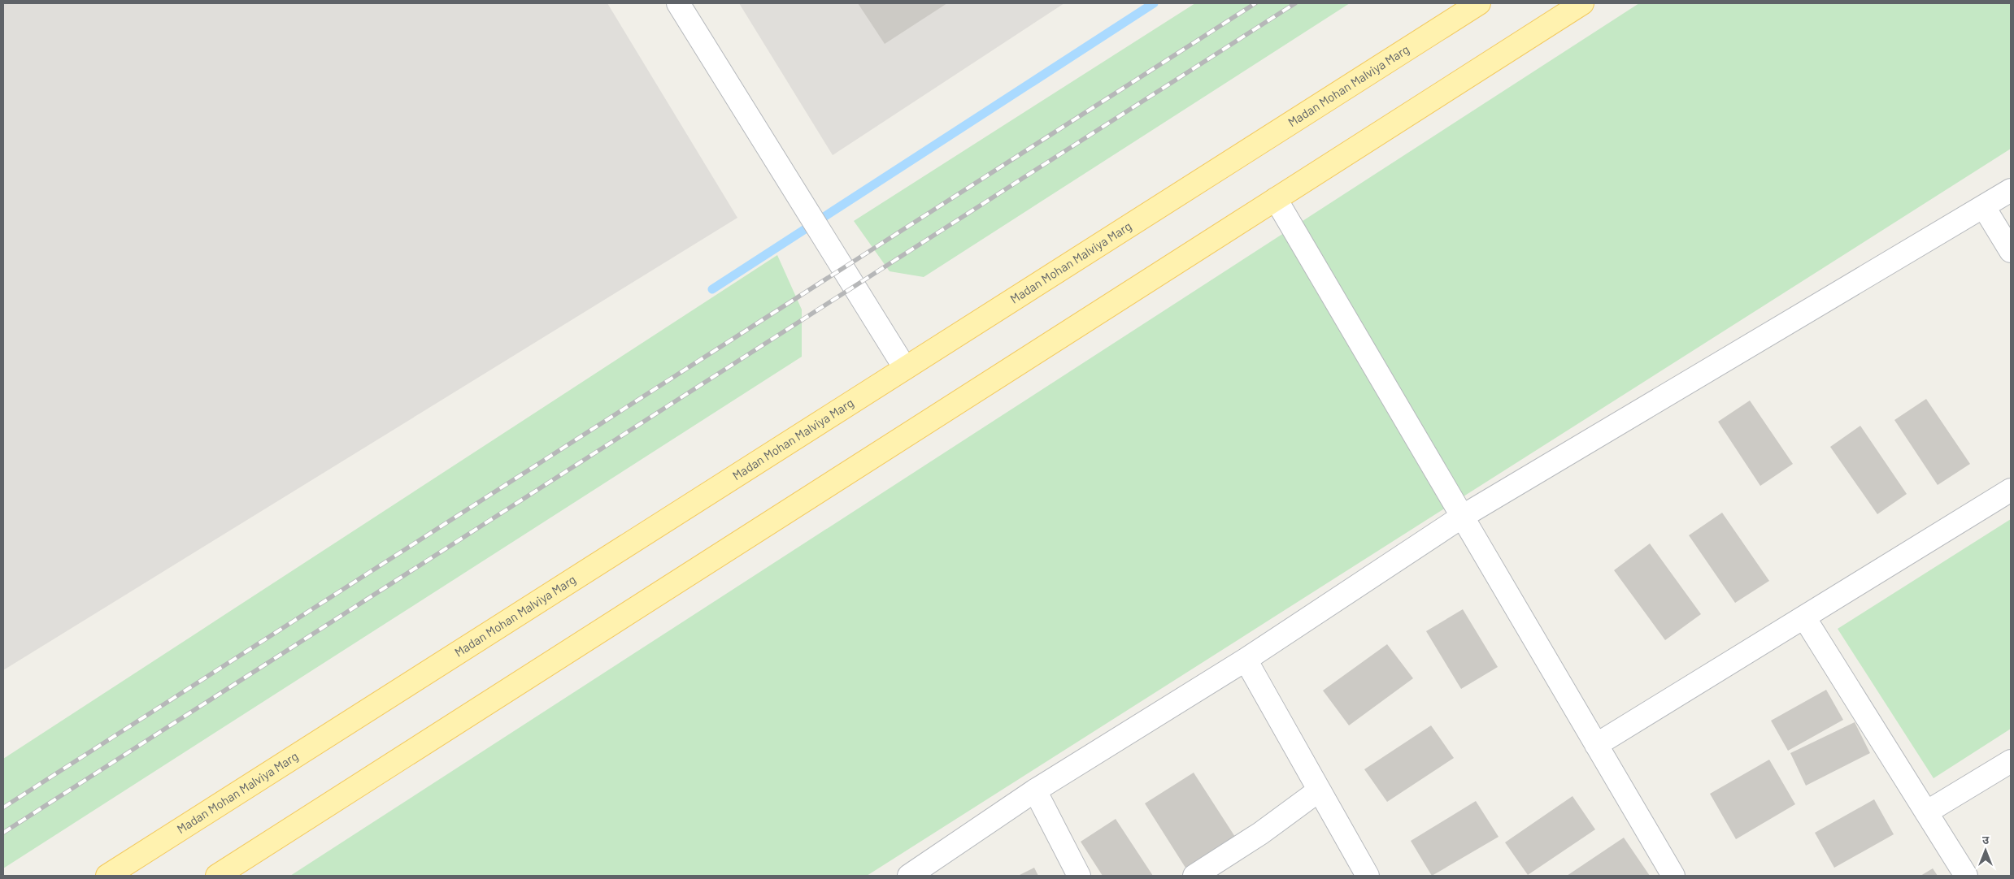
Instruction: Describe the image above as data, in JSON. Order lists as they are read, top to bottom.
{
  "streets": {
    "main road": ["Madan Mohan Malviya Marg"]
  },
  "north": "top"
}
